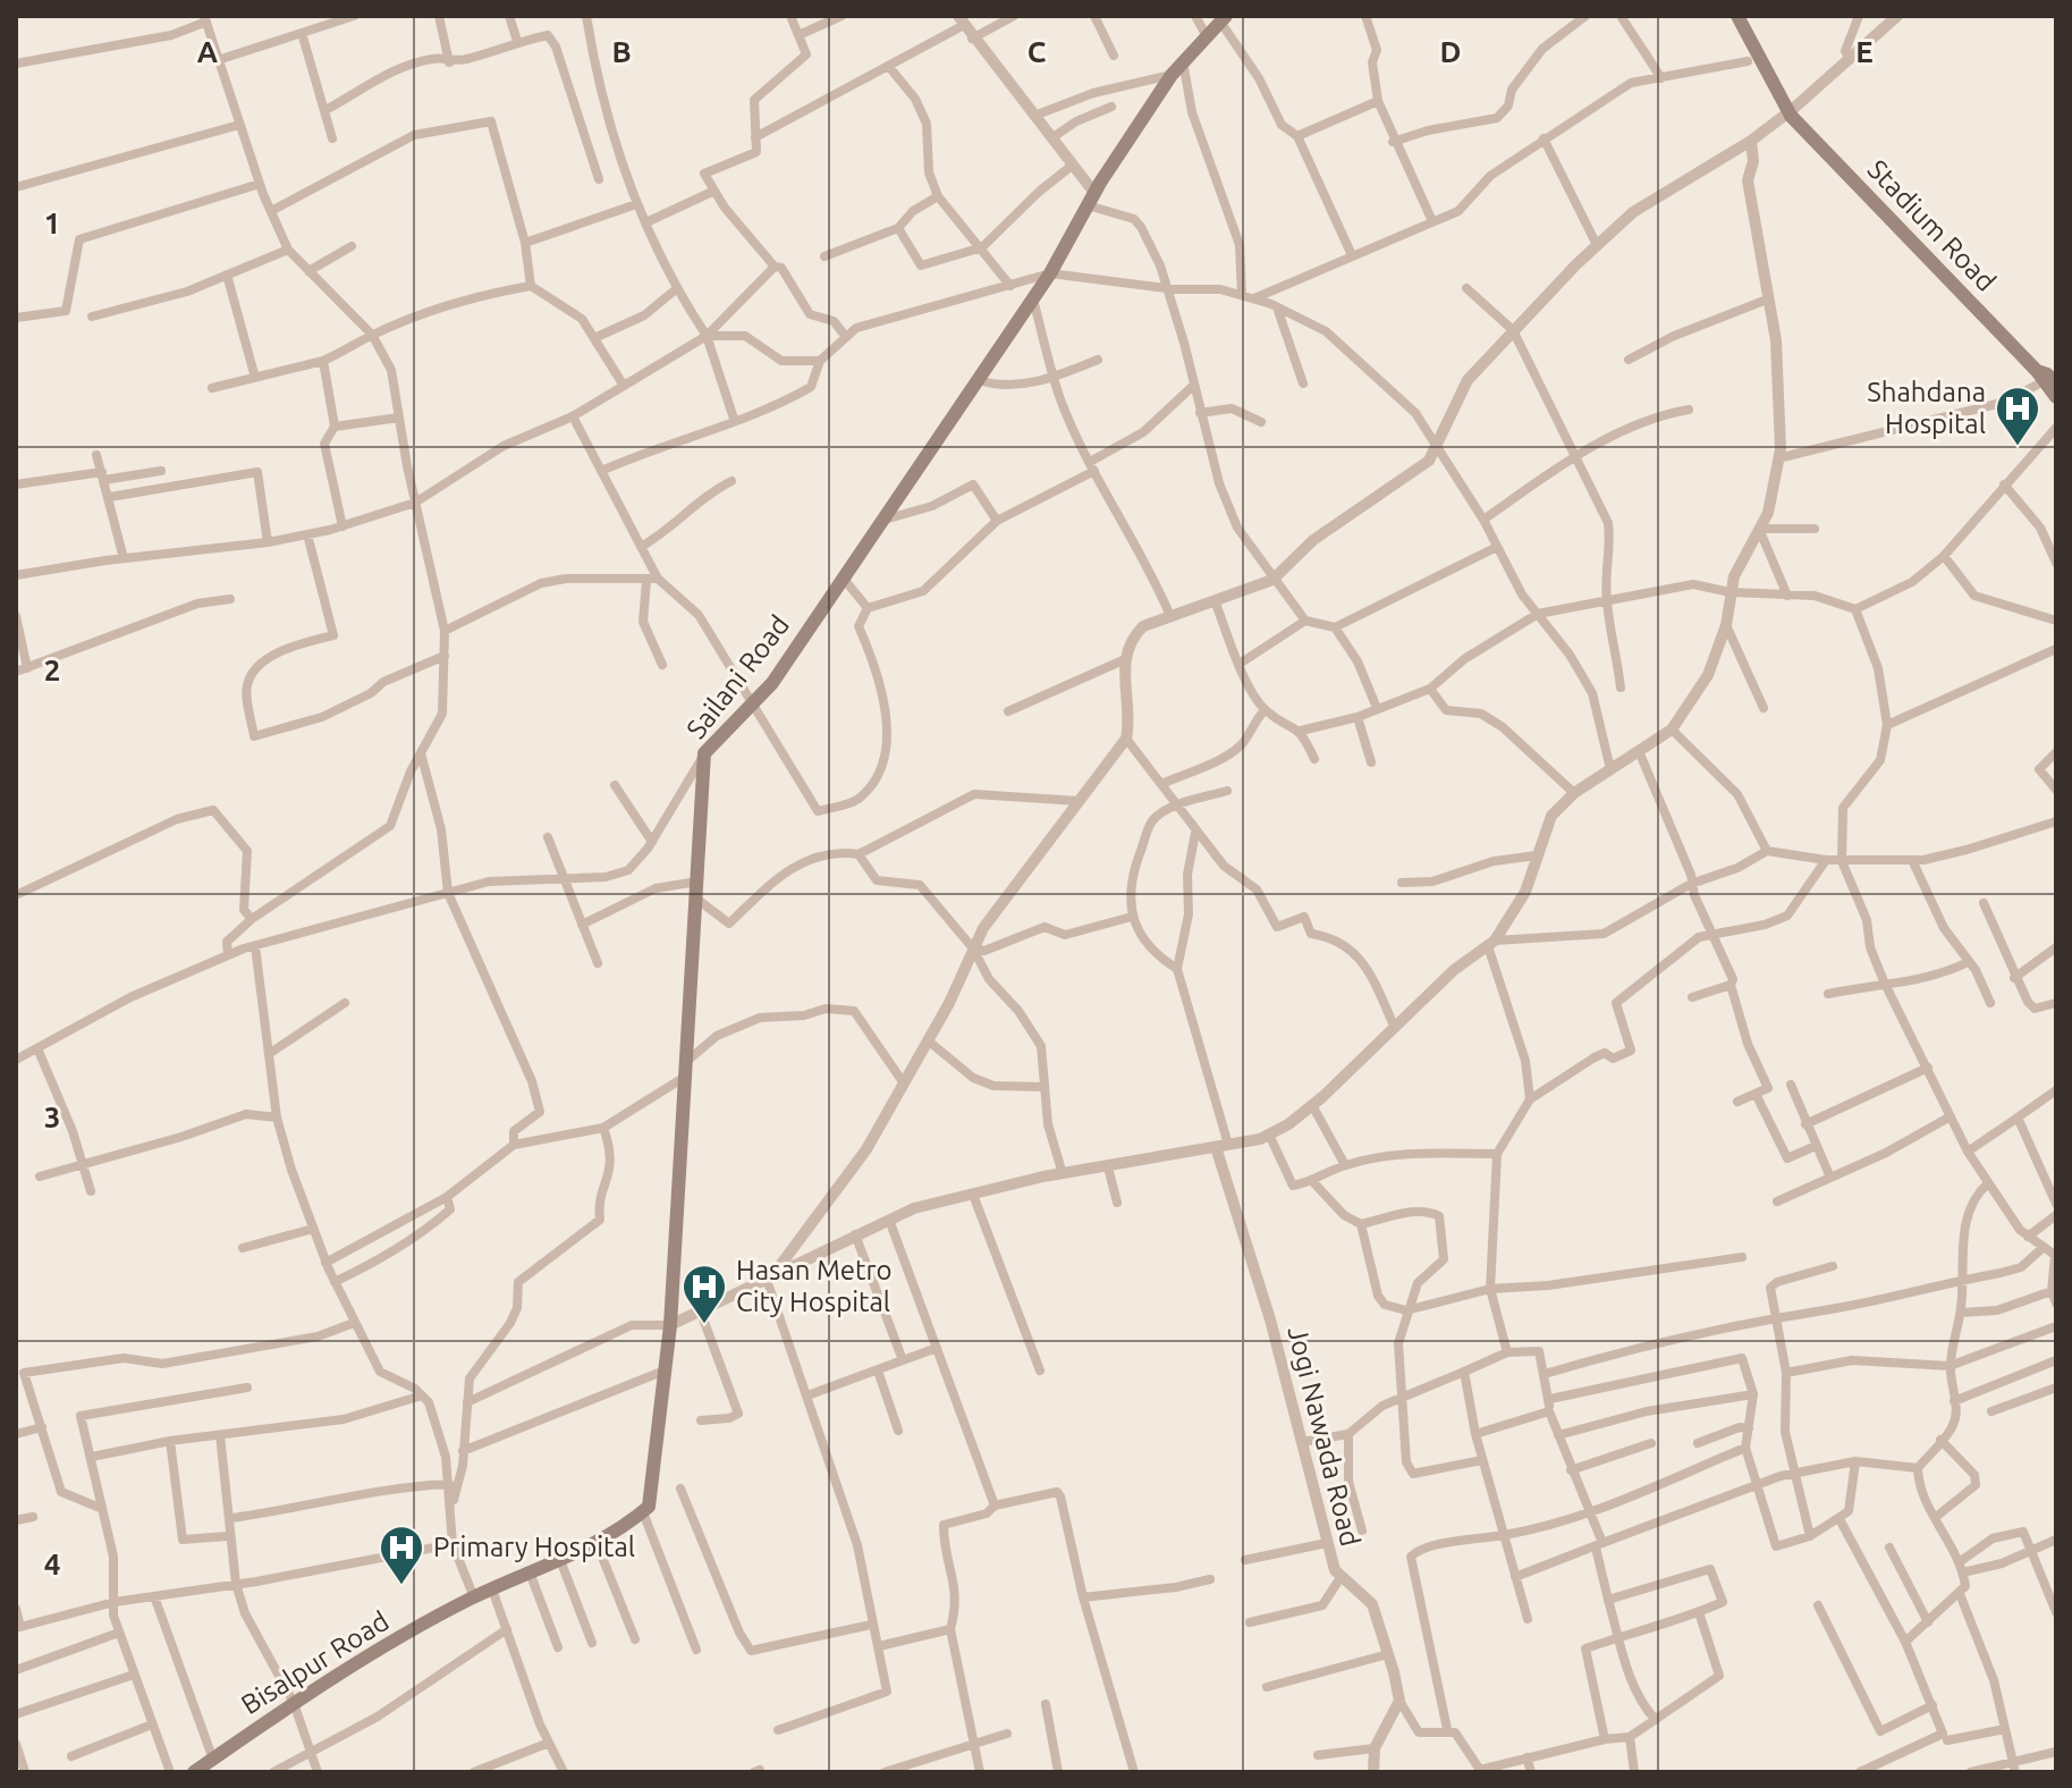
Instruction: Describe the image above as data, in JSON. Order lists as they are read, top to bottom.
{
  "streets": {
    "main road": ["Stadium Road", "Sailani Road", "Bisalpur Road"],
    "street": ["Jogi Nawada Road"]
  },
  "crossings": [
    ["Sailani Road", "Bisalpur Road"]
  ],
  "places": {
    "hospital": ["Shahdana Hospital", "Hasan Metro City Hospital", "Primary Hospital"]
  },
  "grid": {
    "columns": [
      "A",
      "B",
      "C",
      "D",
      "E"
    ],
    "rows": [
      "1",
      "2",
      "3",
      "4"
    ]
  }
}
